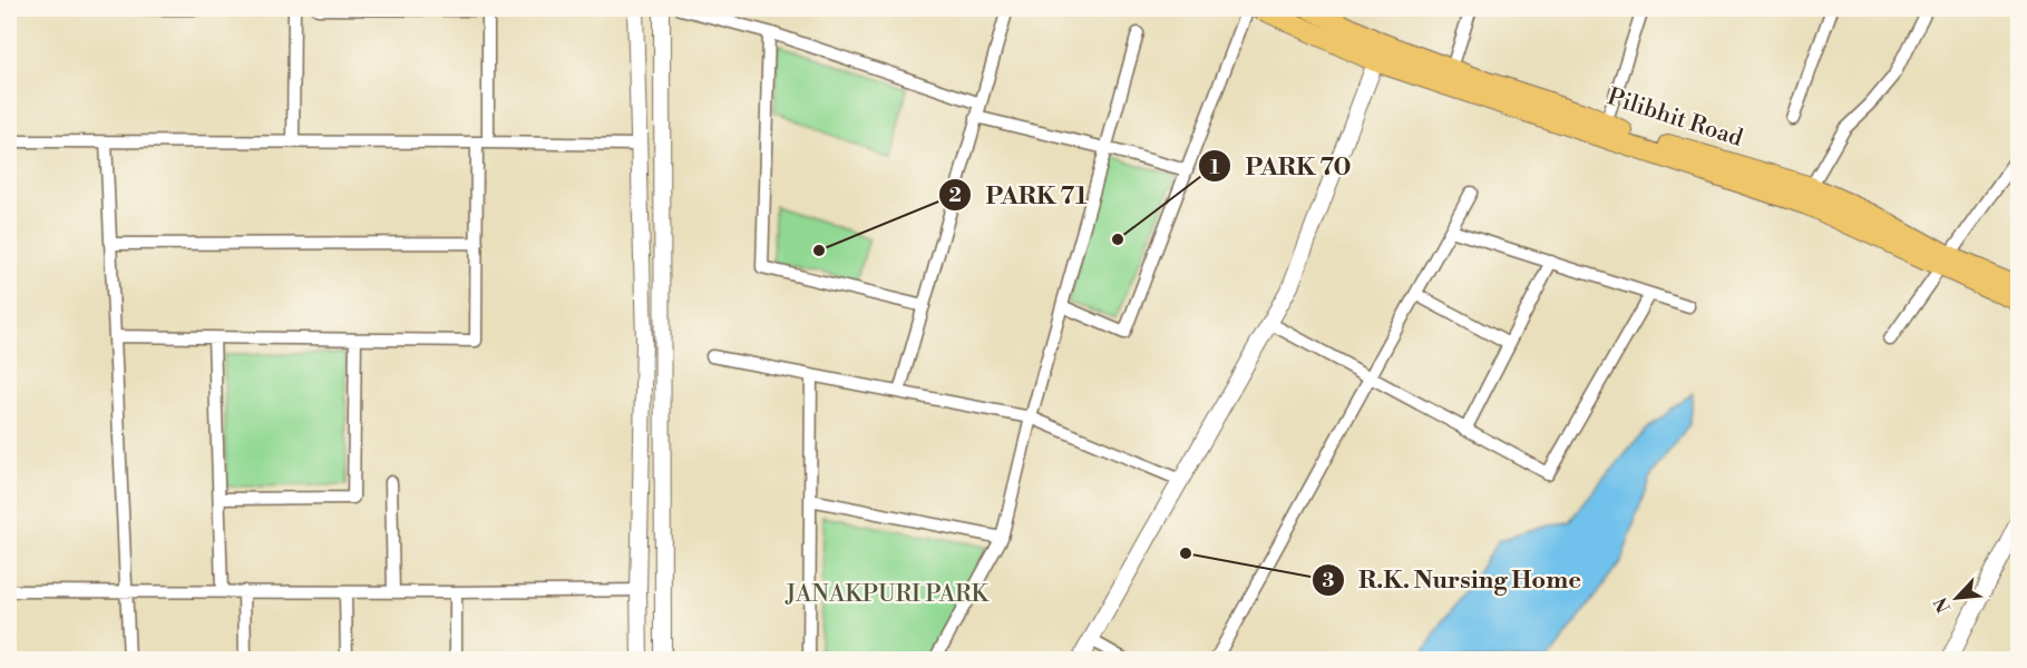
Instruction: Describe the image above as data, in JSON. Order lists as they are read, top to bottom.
{
  "streets": {
    "highway": ["Pilibhit Road"]
  },
  "parks": ["JANAKPURI PARK"],
  "places": ["PARK 70", "PARK 71", "R.K. Nursing Home"],
  "north": "bottom left"
}
